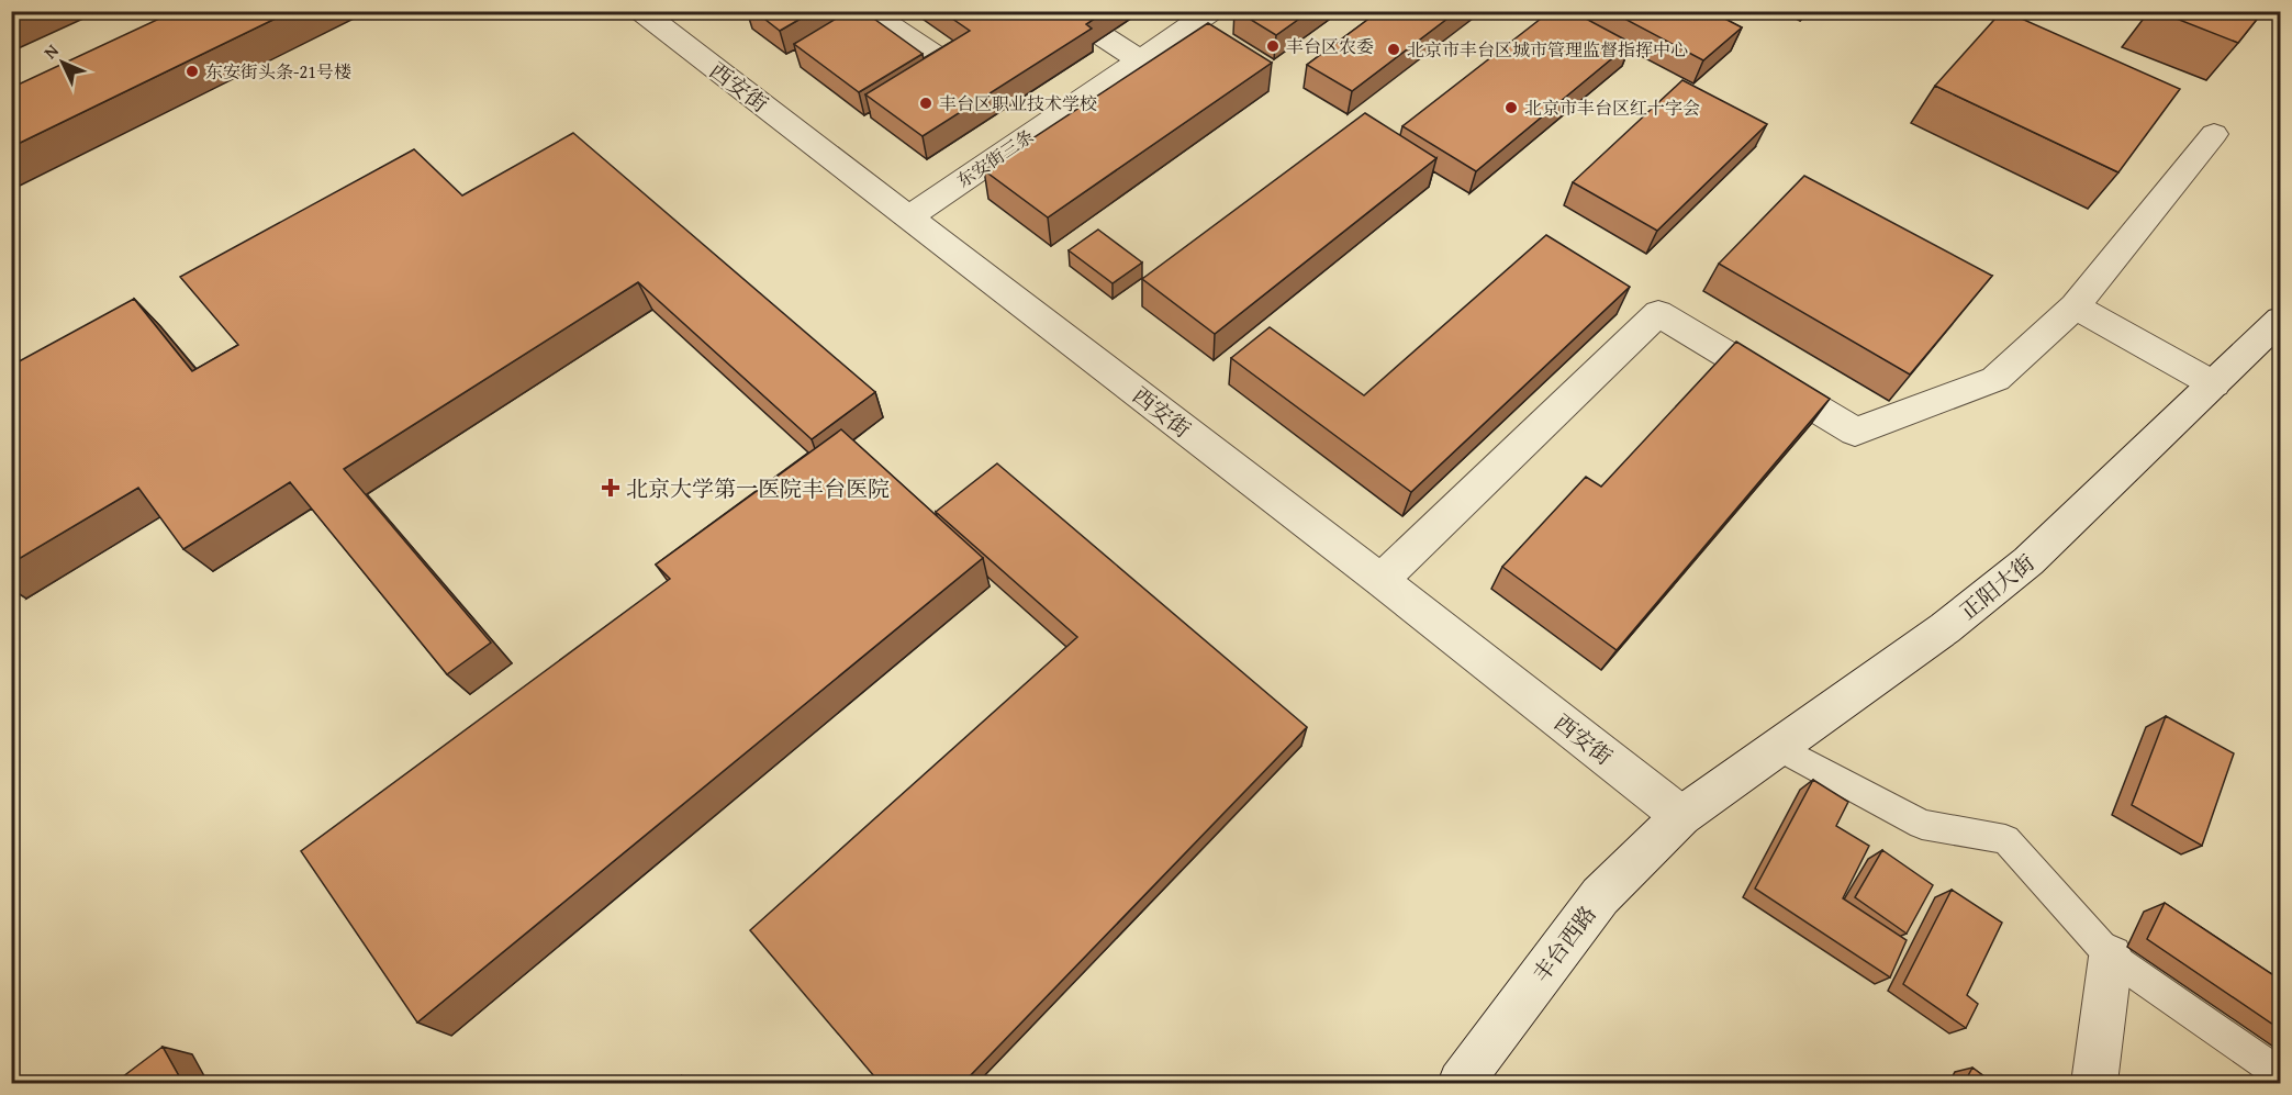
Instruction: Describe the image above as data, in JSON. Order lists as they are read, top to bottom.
{
  "streets": {
    "street": [
      "西安街",
      "东安街三条",
      "正阳大街",
      "丰台西路"
    ]
  },
  "crossings": [
    ["西安街", "东安街三条"],
    ["西安街", "正阳大街"],
    ["西安街", "丰台西路"],
    ["正阳大街", "丰台西路"]
  ],
  "places": {
    "other": [
      "丰台区农委",
      "北京市丰台区城市管理监督指挥中心",
      "东安街头条-21号楼",
      "丰台区职业技术学校",
      "北京市丰台区红十字会"
    ],
    "health": ["北京大学第一医院丰台医院"]
  },
  "north": "top left"
}
